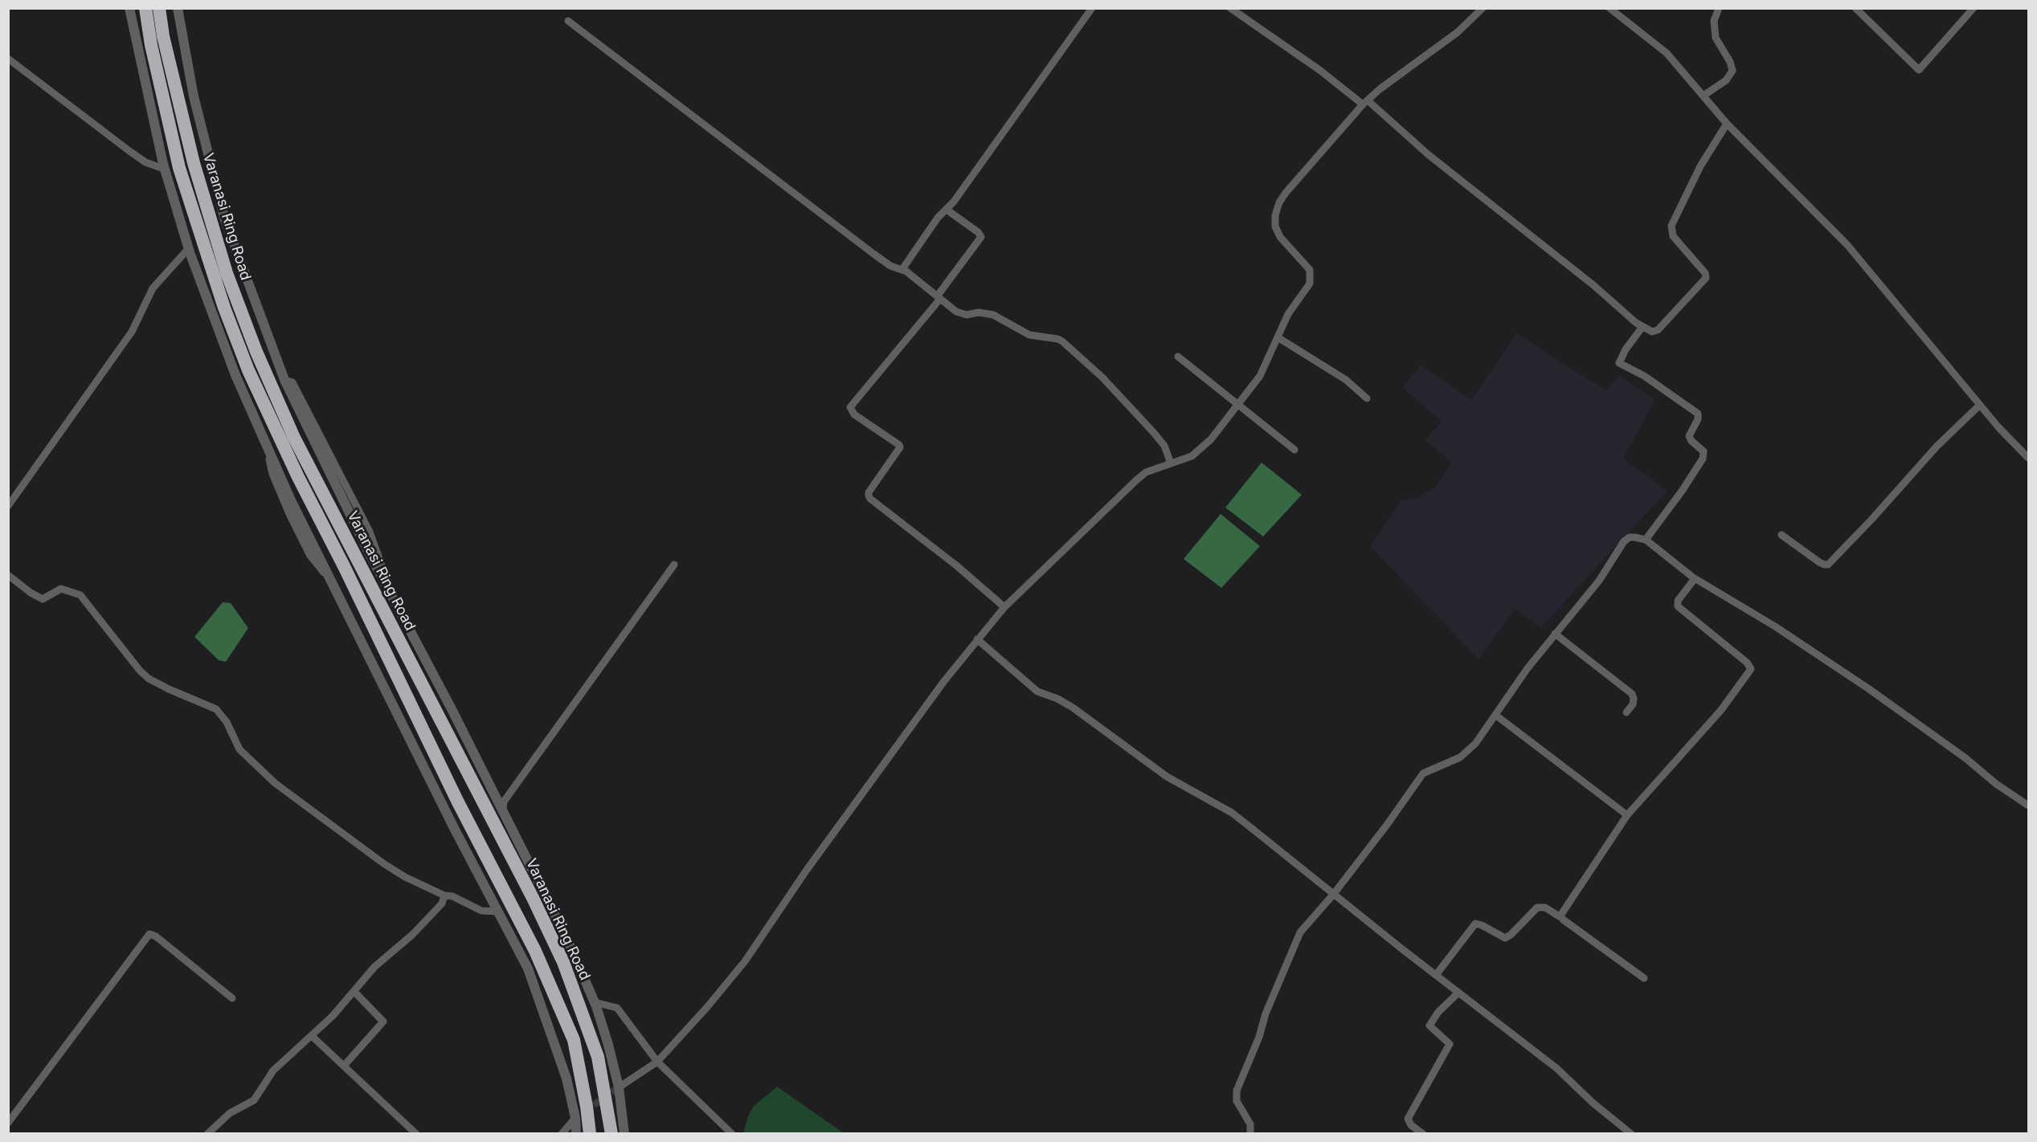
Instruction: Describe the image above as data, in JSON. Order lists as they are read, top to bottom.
{
  "streets": {
    "highway": ["Varanasi Ring Road"]
  }
}
